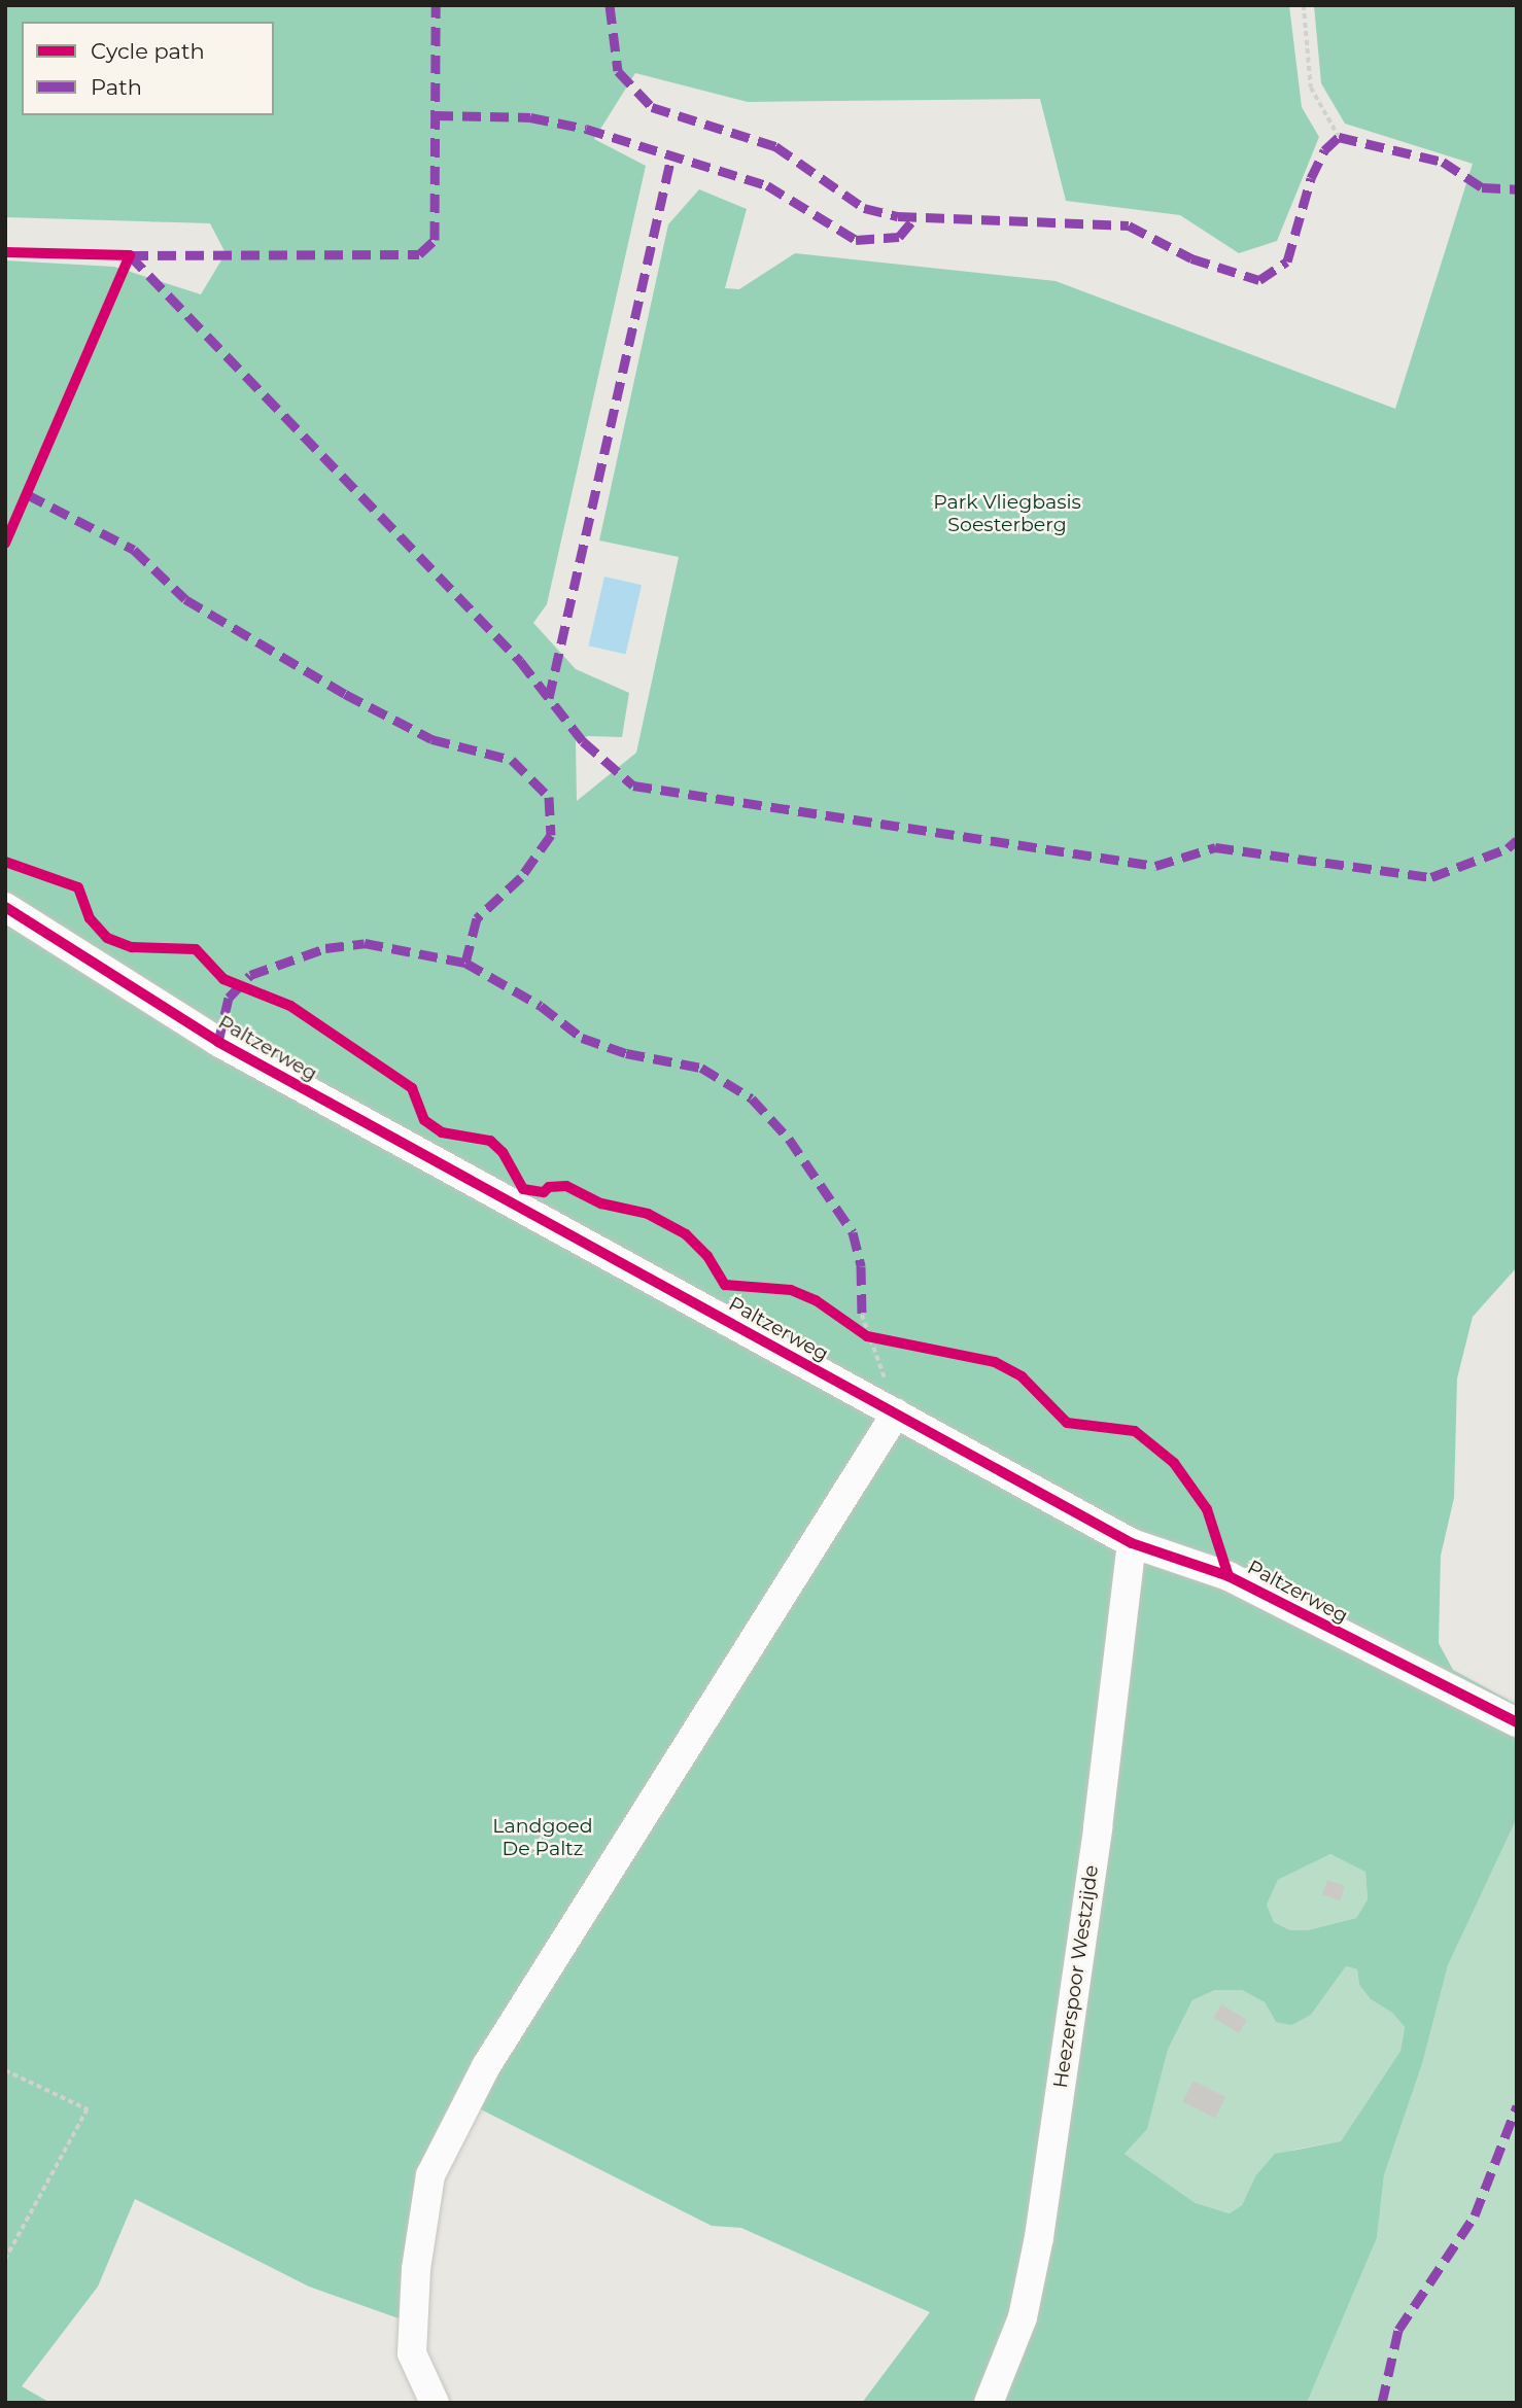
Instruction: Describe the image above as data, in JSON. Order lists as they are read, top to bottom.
{
  "streets": {
    "street": ["Paltzerweg", "Heezerspoor Westzijde"]
  },
  "crossings": [
    ["Paltzerweg", "Heezerspoor Westzijde"]
  ],
  "parks": ["Park Vliegbasis Soesterberg", "Landgoed De Paltz"],
  "legend": ["Cycle path", "Path"]
}
